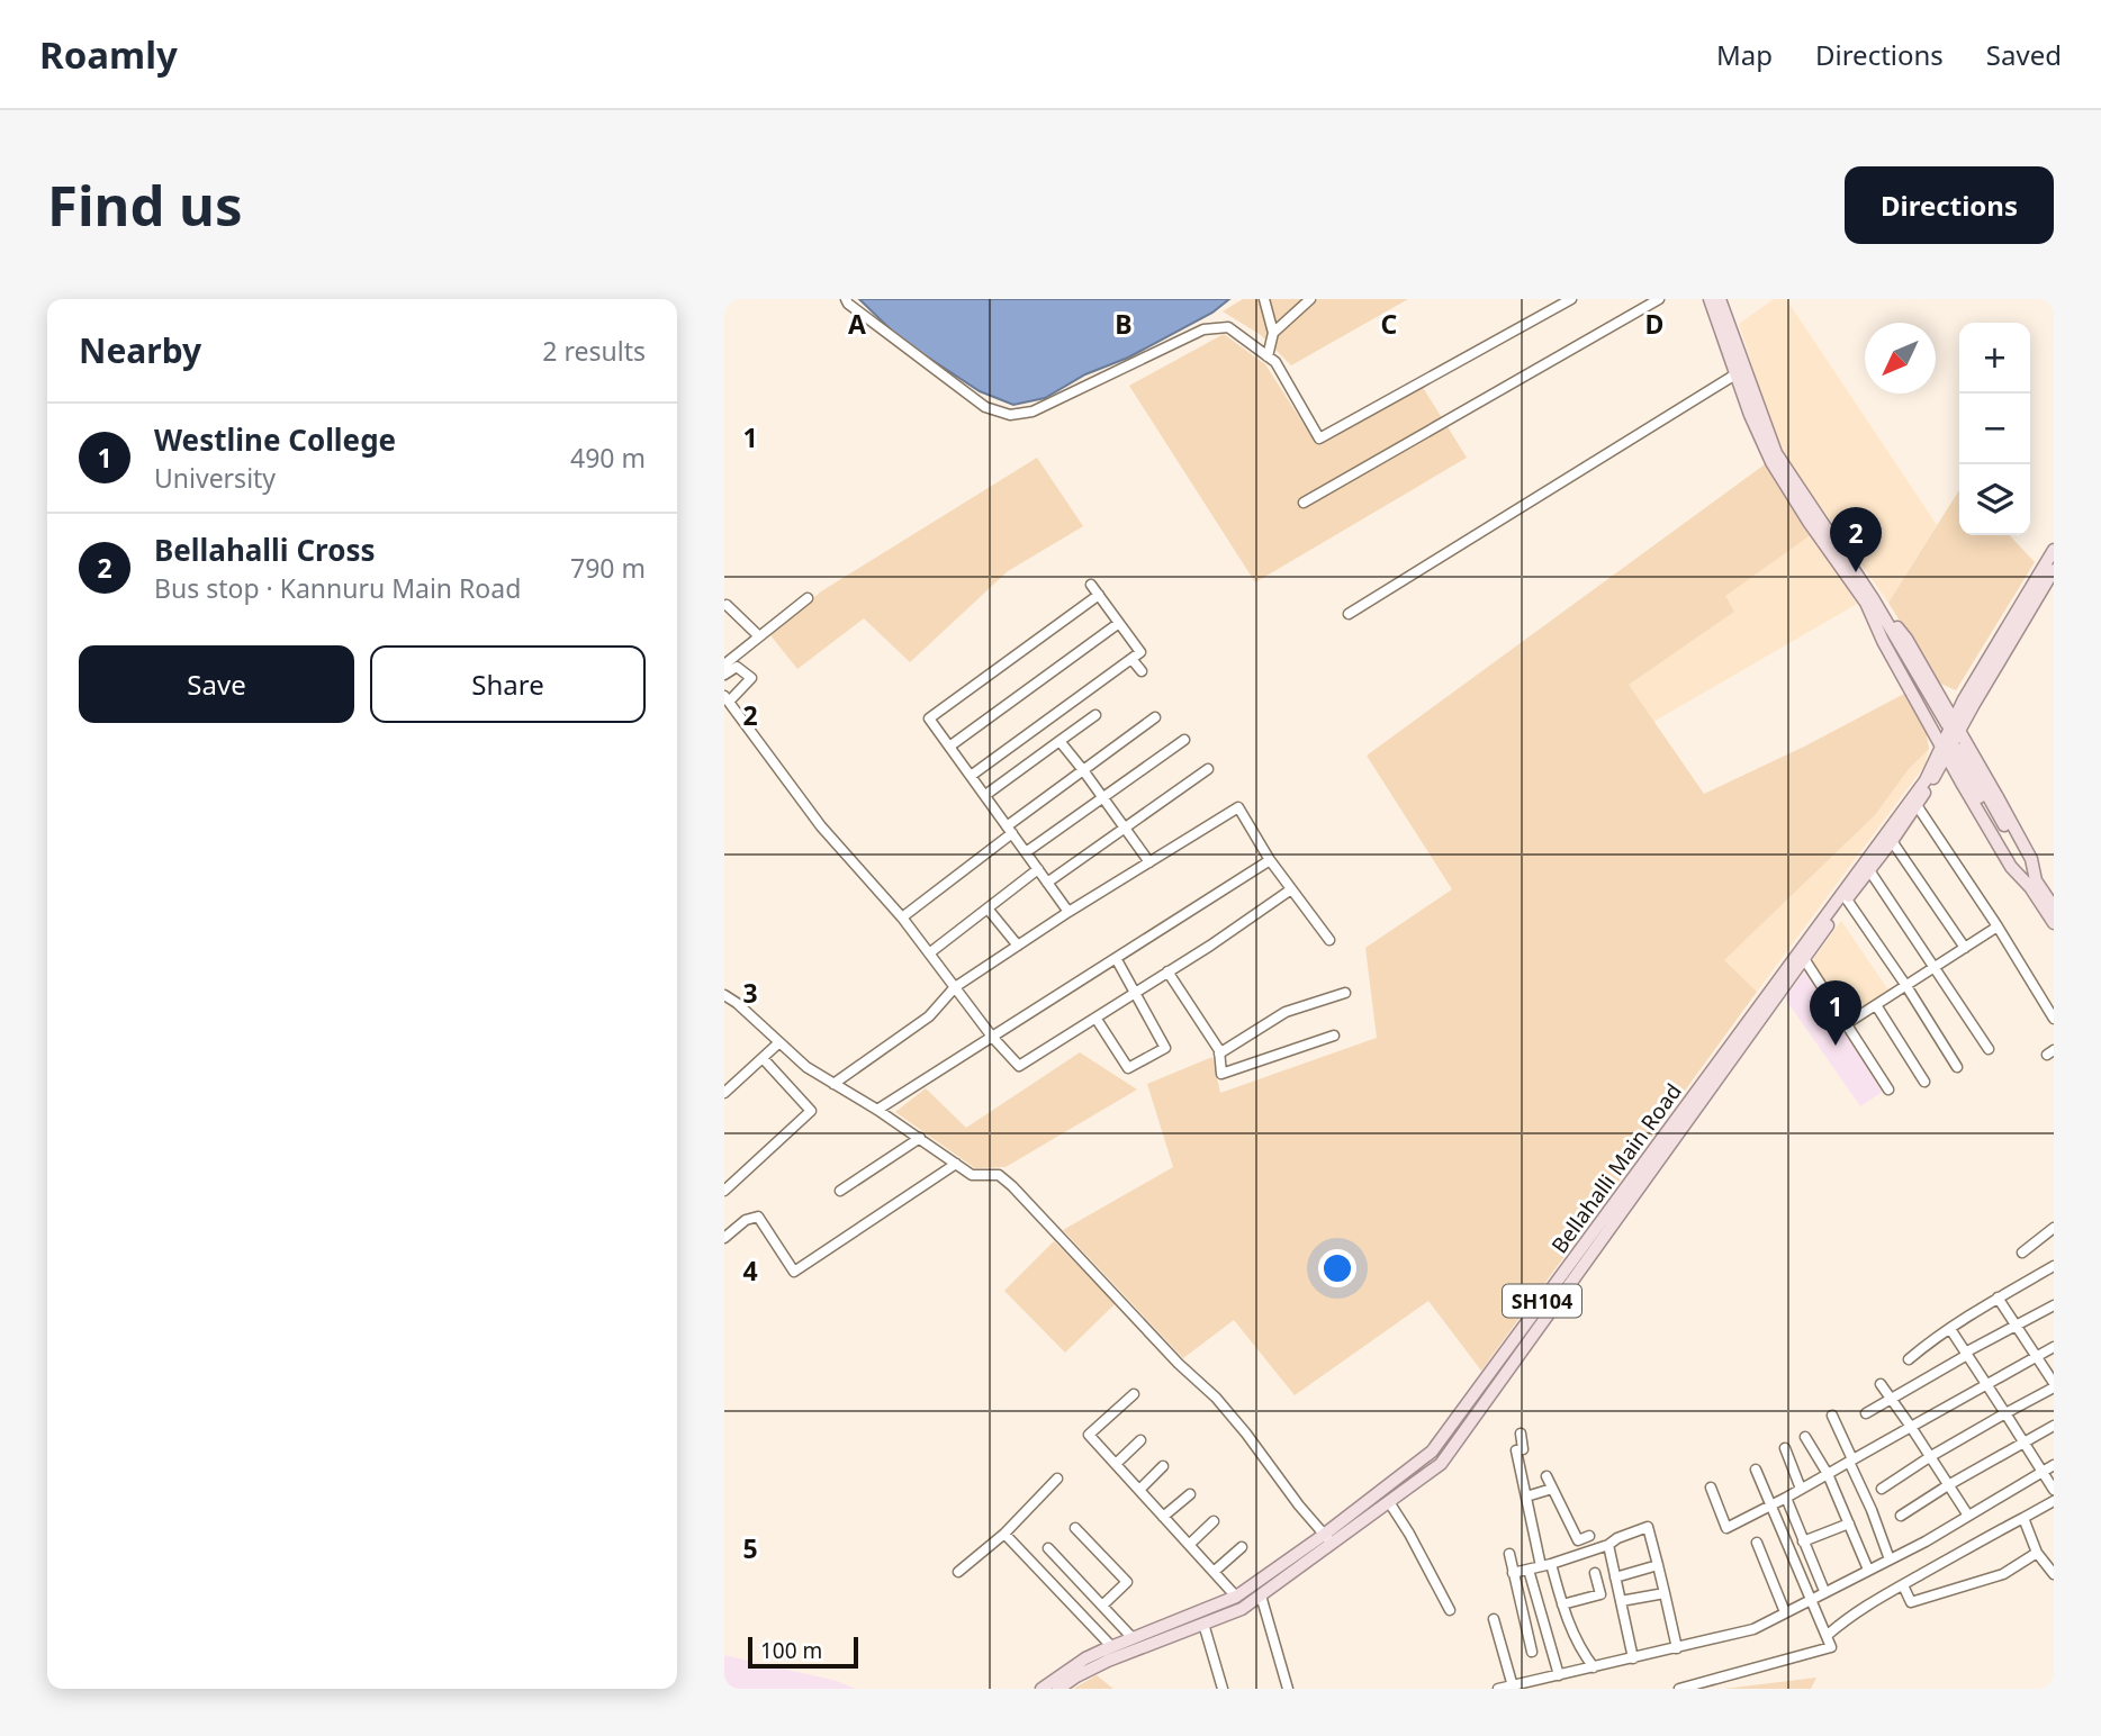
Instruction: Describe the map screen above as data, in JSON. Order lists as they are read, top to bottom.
{
  "streets": {
    "main road": ["Bellahalli Main Road", "SH104"]
  },
  "crossings": [
    ["Bellahalli Main Road", "SH104"]
  ],
  "scale_bar": "100 m",
  "north": "bottom left",
  "page": {
    "header": "Roamly",
    "nav": ["Map", "Directions", "Saved"],
    "buttons": [
      "Directions",
      ["Save", "Share"]
    ],
    "title": "Find us",
    "heading": ["Nearby", "2 results"],
    "map_buttons": ["+", "−"],
    "list": [
      {
        "mark": "1",
        "name": "Westline College",
        "note": "University",
        "value": "490 m"
      },
      {
        "mark": "2",
        "name": "Bellahalli Cross",
        "note": "Bus stop · Kannuru Main Road",
        "value": "790 m"
      }
    ],
    "pins": ["2", "1"],
    "scale": "100 m"
  },
  "grid": {
    "columns": [
      "A",
      "B",
      "C",
      "D"
    ],
    "rows": [
      "1",
      "2",
      "3",
      "4",
      "5"
    ]
  }
}
